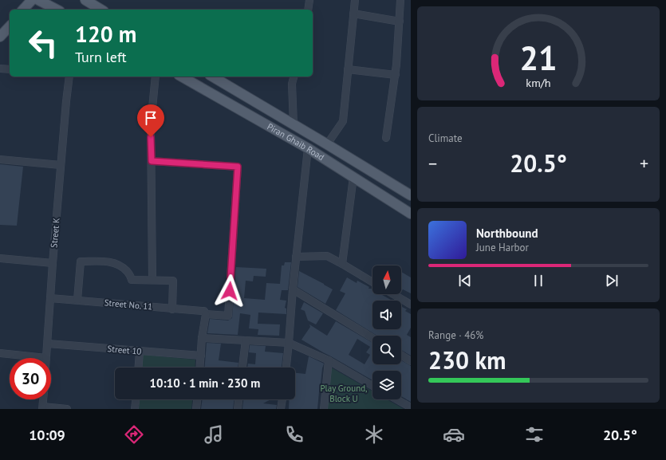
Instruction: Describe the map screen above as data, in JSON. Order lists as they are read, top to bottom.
{
  "streets": {
    "main road": ["Piran Ghaib Road"],
    "street": ["Street K", "Street No. 11", "Street 10"]
  },
  "crossings": [
    ["Street K", "Street No. 11"],
    ["Street K", "Street 10"]
  ],
  "parks": ["Play Ground, Block U"],
  "north": "top",
  "page": {
    "turn": ["120 m", "Turn left"],
    "tile": [
      "Climate",
      ["Range · 46%", "230 km"]
    ],
    "heat": ["−", "20.5°", "+"],
    "song": ["Northbound", "June Harbor"],
    "limit": "30",
    "trip": "10:10 · 1 min · 230 m",
    "tabs": ["10:09", "20.5°"],
    "gauge": ["21", "km/h"]
  }
}
